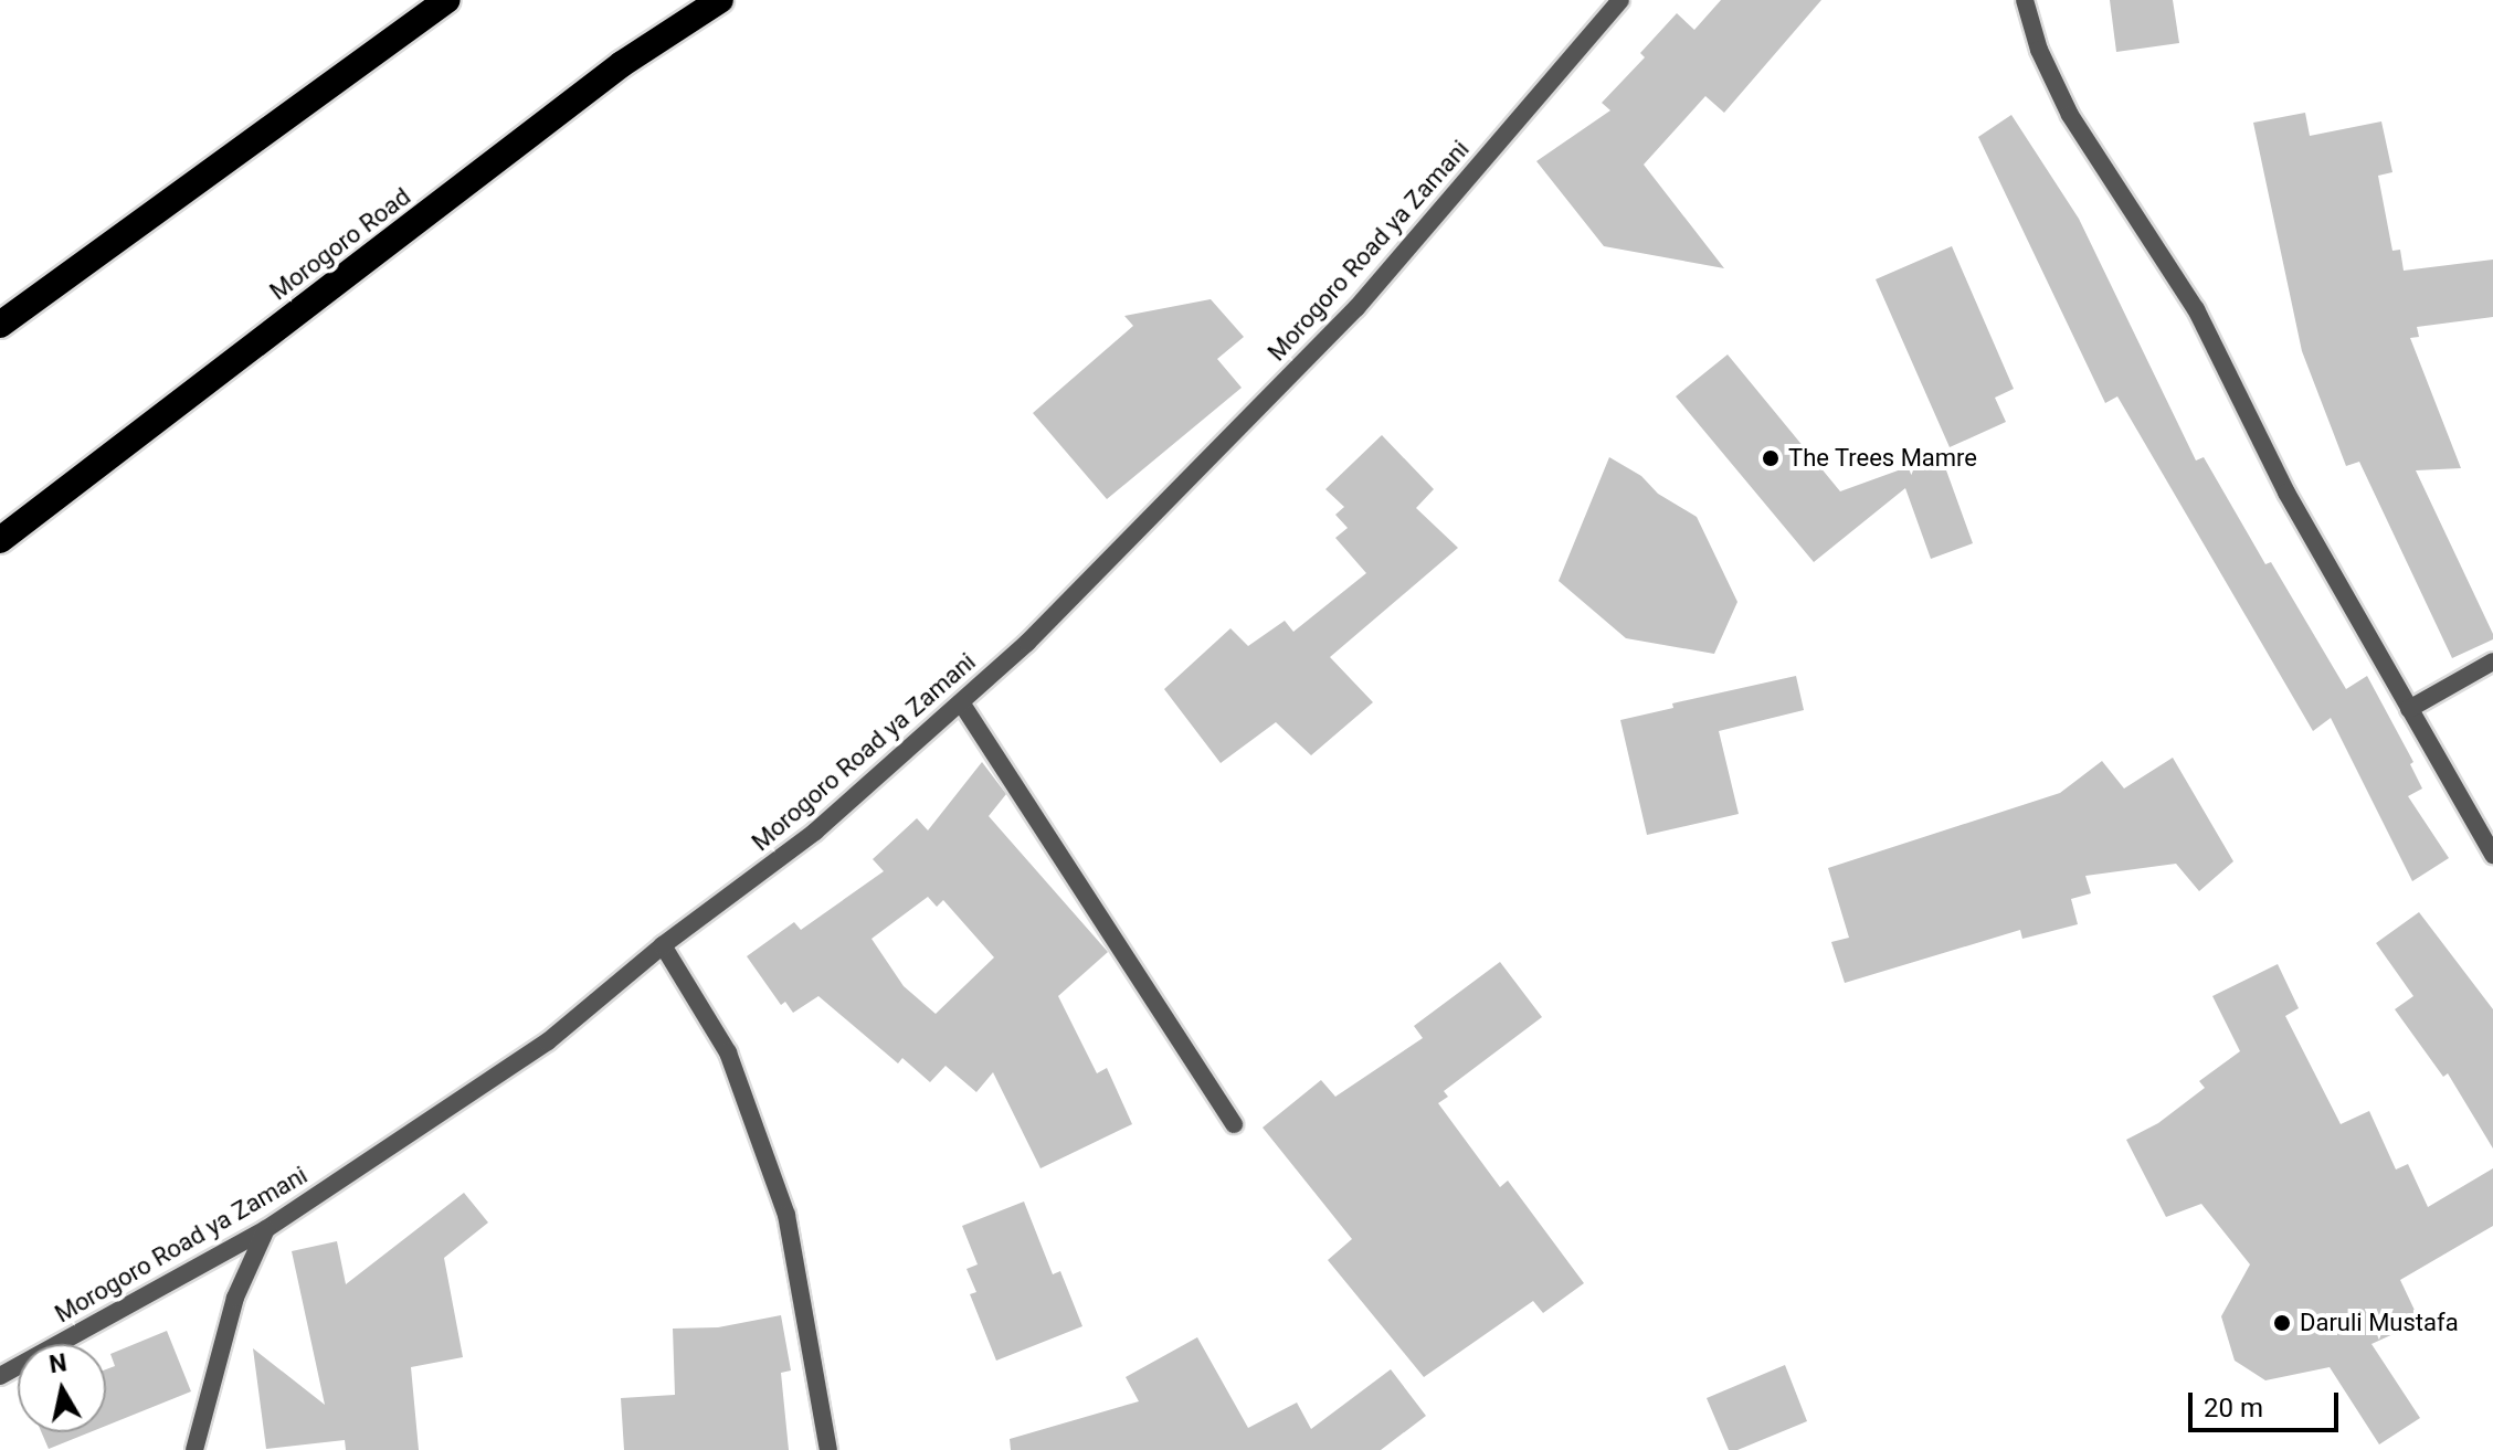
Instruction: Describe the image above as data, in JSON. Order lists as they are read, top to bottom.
{
  "streets": {
    "highway": ["Morogoro Road"],
    "street": ["Morogoro Road ya Zamani"]
  },
  "places": ["The Trees Mamre", "Daruli Mustafa"],
  "scale_bar": "20 m",
  "north": "top"
}
